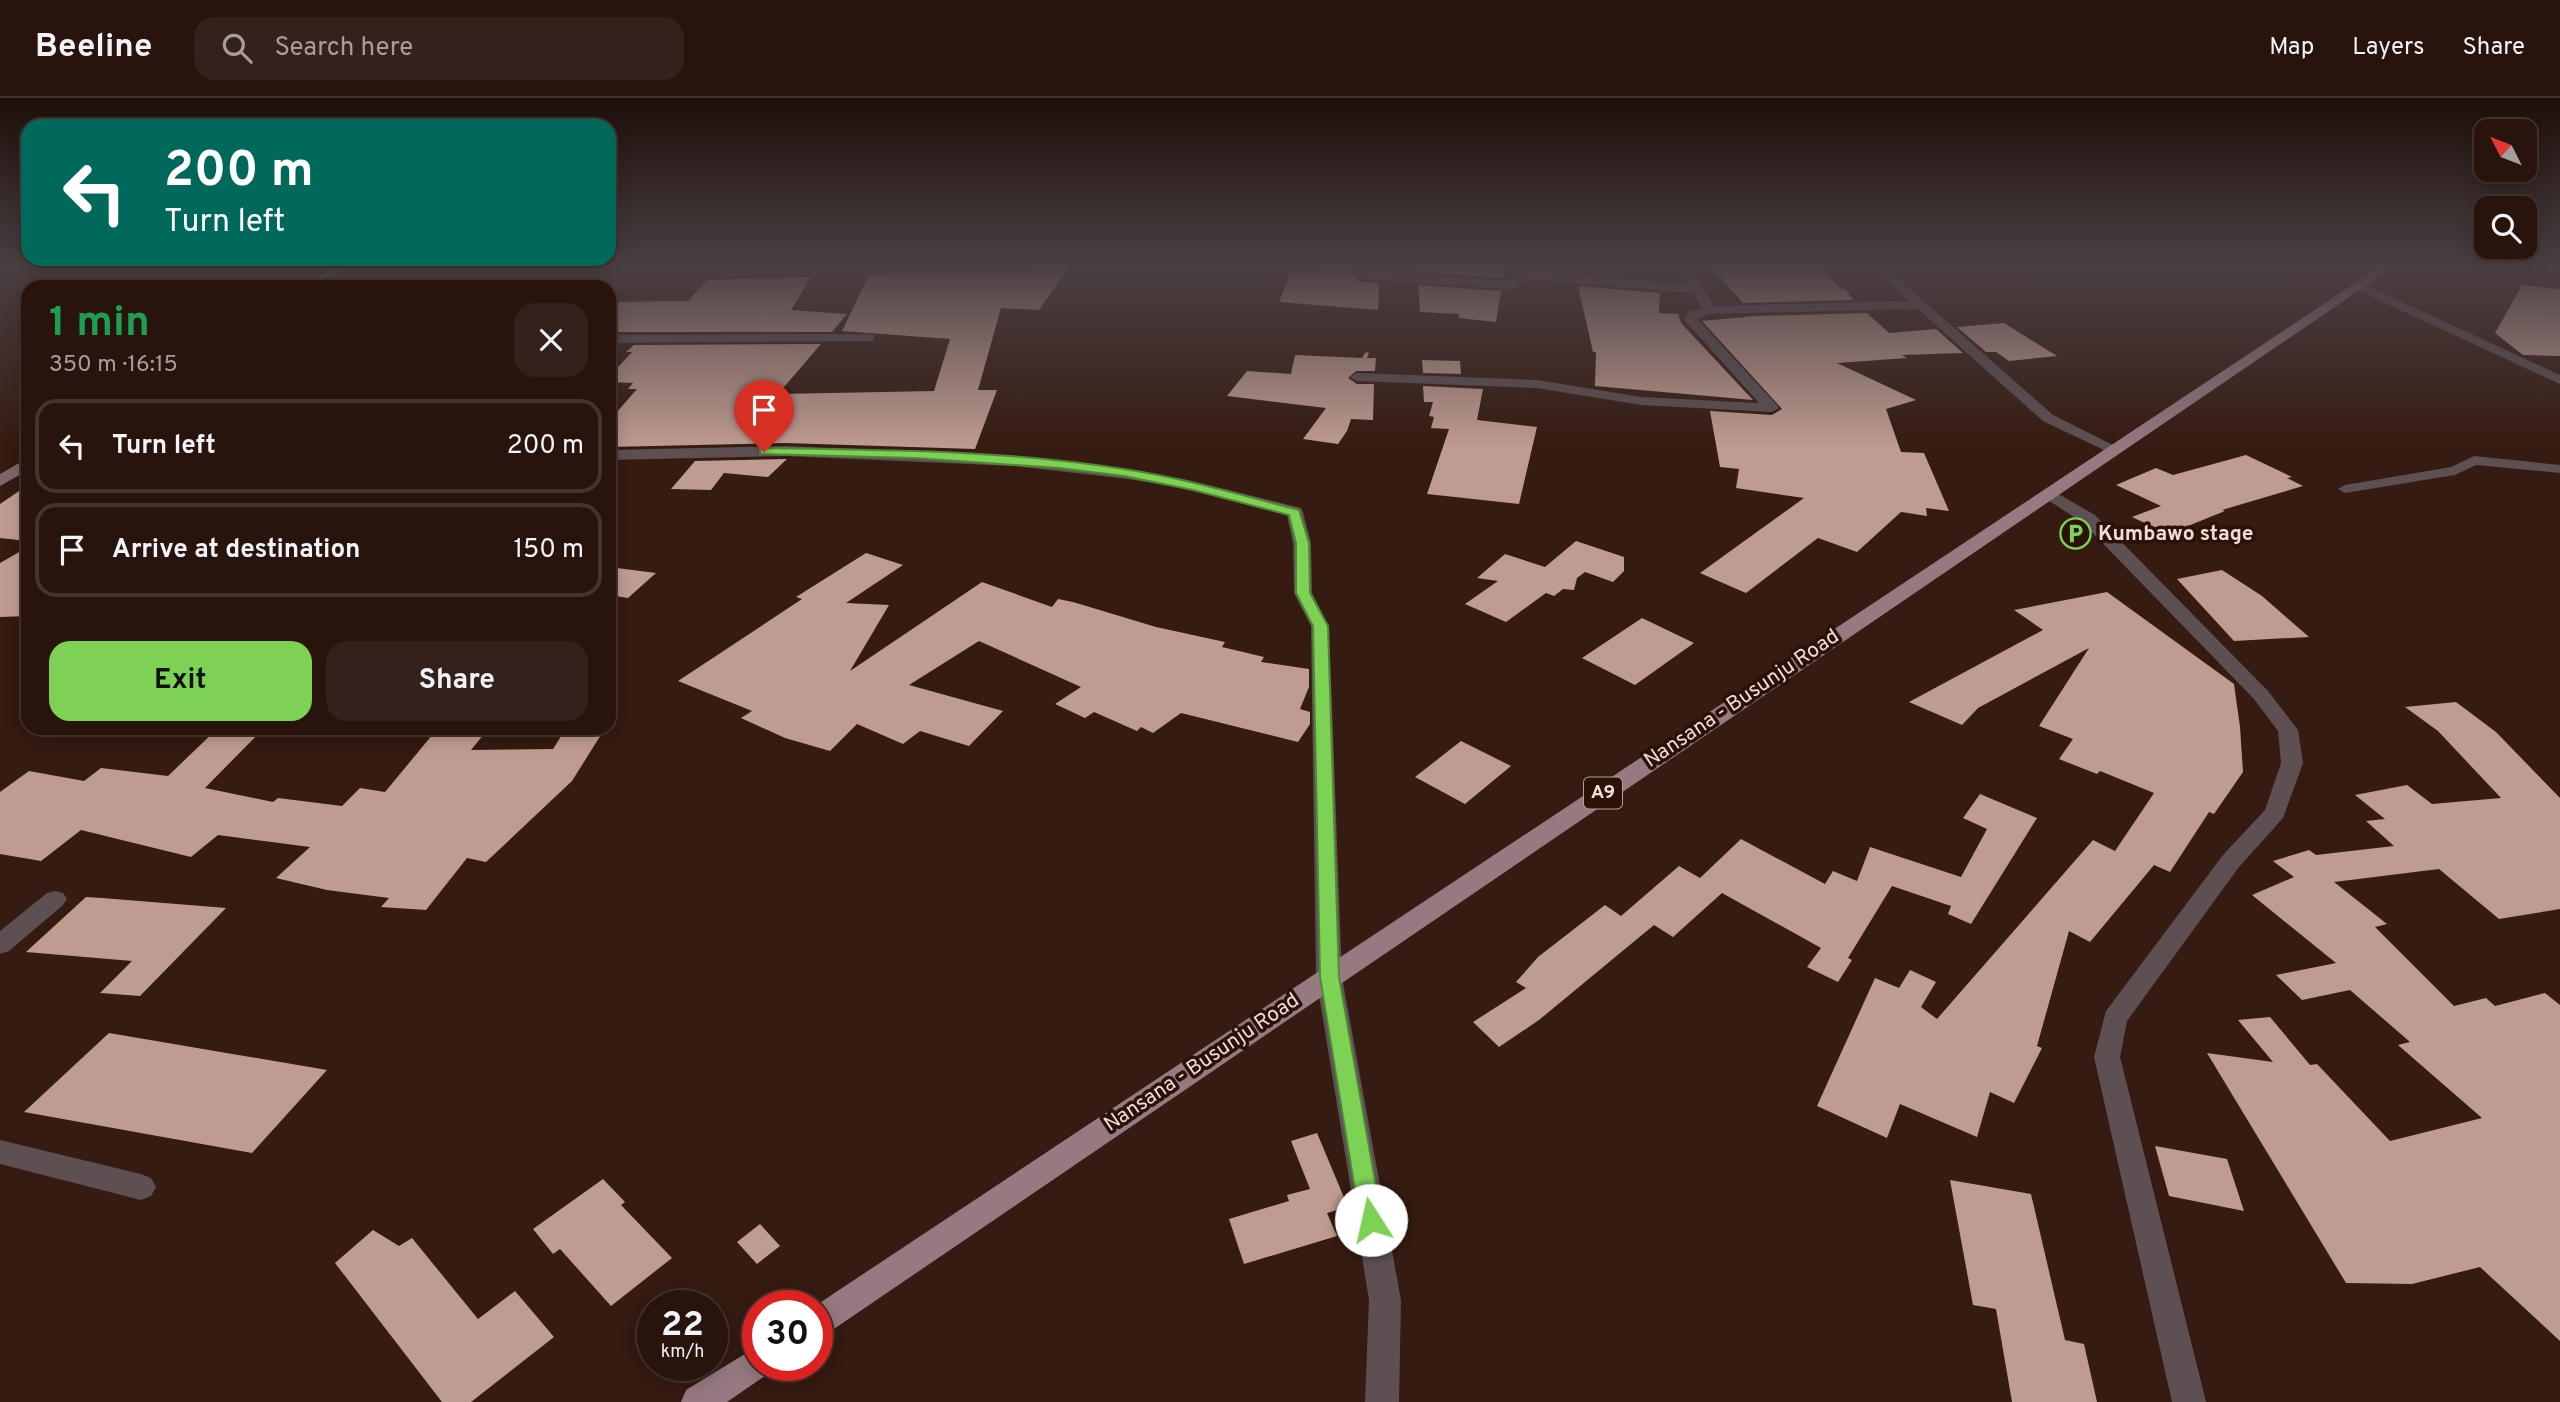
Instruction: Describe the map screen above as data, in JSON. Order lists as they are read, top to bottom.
{
  "streets": {
    "main road": ["Nansana - Busunju Road", "A9"]
  },
  "places": {
    "parking": ["Kumbawo stage"]
  },
  "north": "top left",
  "page": {
    "header": "Beeline",
    "search": "Search here",
    "nav": ["Map", "Layers", "Share"],
    "turn": ["200 m", "Turn left"],
    "heading": ["1 min", "350 m · 16:15"],
    "list": [
      {
        "name": "Turn left",
        "value": "200 m"
      },
      {
        "name": "Arrive at destination",
        "value": "150 m"
      }
    ],
    "buttons": ["Exit", "Share"],
    "speed": "22 km/h",
    "limit": "30"
  }
}
